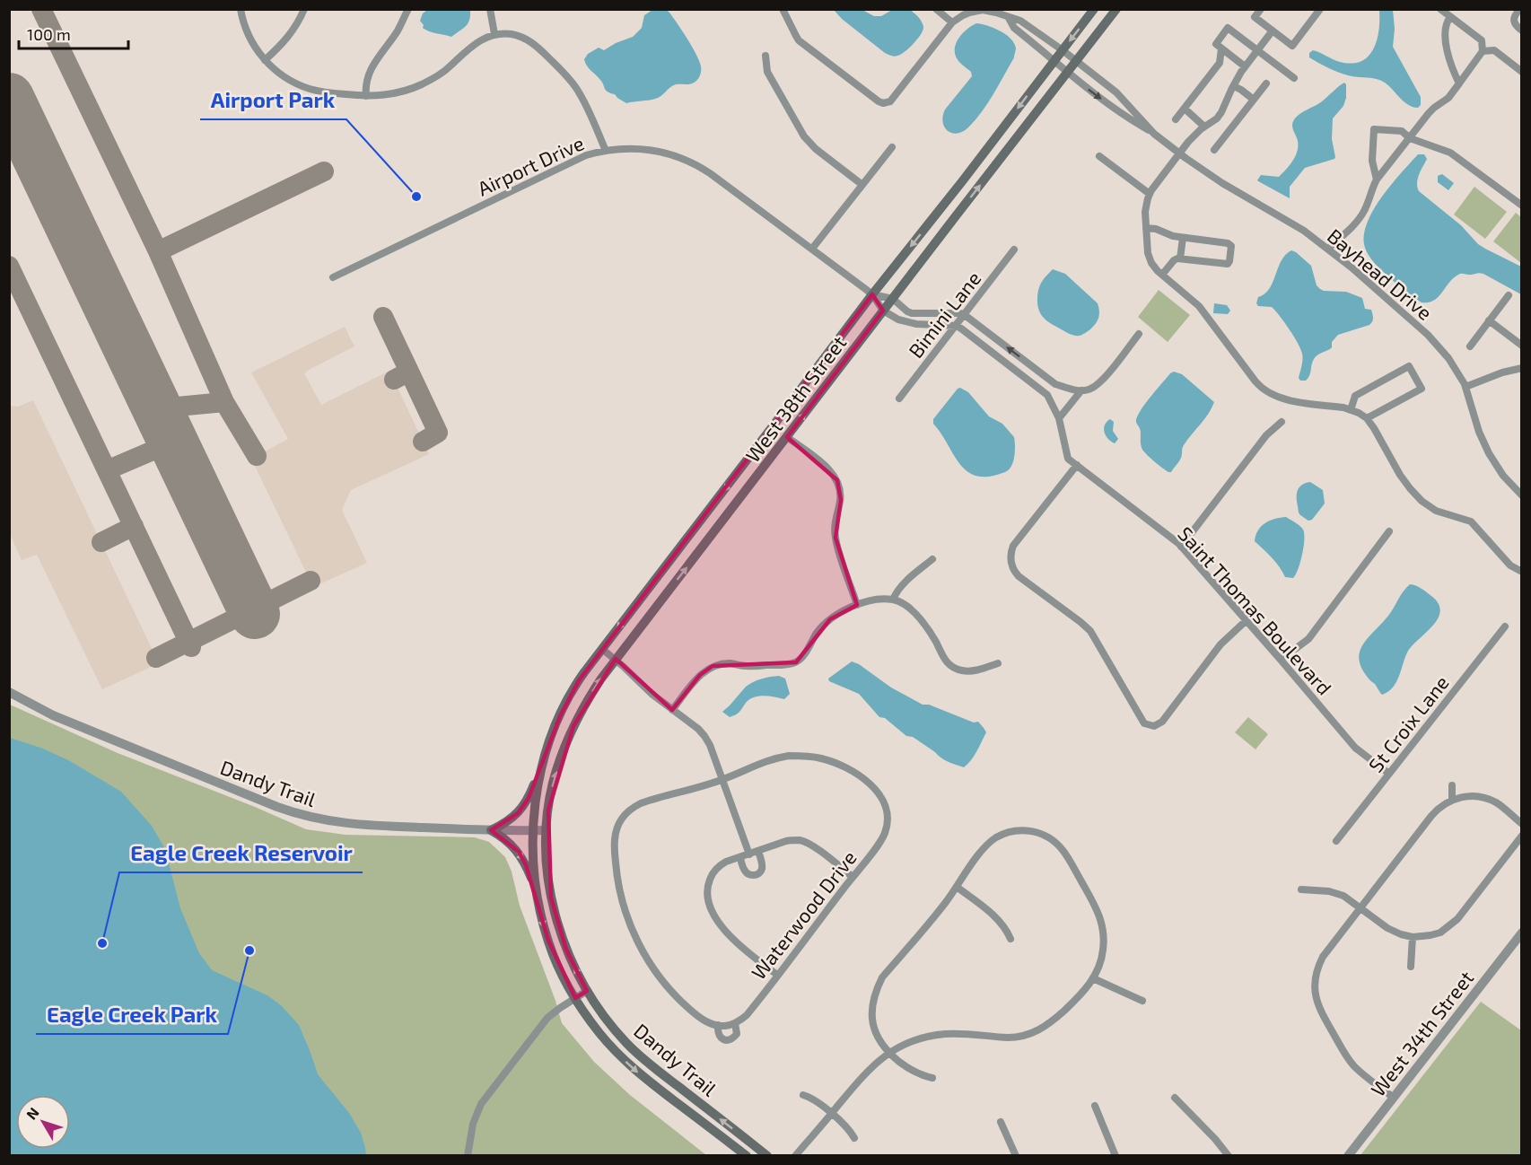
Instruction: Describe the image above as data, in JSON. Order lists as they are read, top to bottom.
{
  "streets": {
    "main road": ["West 38th Street", "Dandy Trail"],
    "street": [
      "Airport Drive",
      "Bayhead Drive",
      "Bimini Lane",
      "Saint Thomas Boulevard",
      "St Croix Lane",
      "Waterwood Drive",
      "West 34th Street"
    ]
  },
  "crossings": [
    ["Airport Drive", "West 38th Street"],
    ["Bayhead Drive", "West 38th Street"],
    ["Bimini Lane", "Saint Thomas Boulevard"],
    ["West 38th Street", "Dandy Trail"],
    ["Saint Thomas Boulevard", "St Croix Lane"]
  ],
  "places": ["Airport Park", "Eagle Creek Reservoir", "Eagle Creek Park"],
  "scale_bar": "100 m",
  "north": "top left"
}
